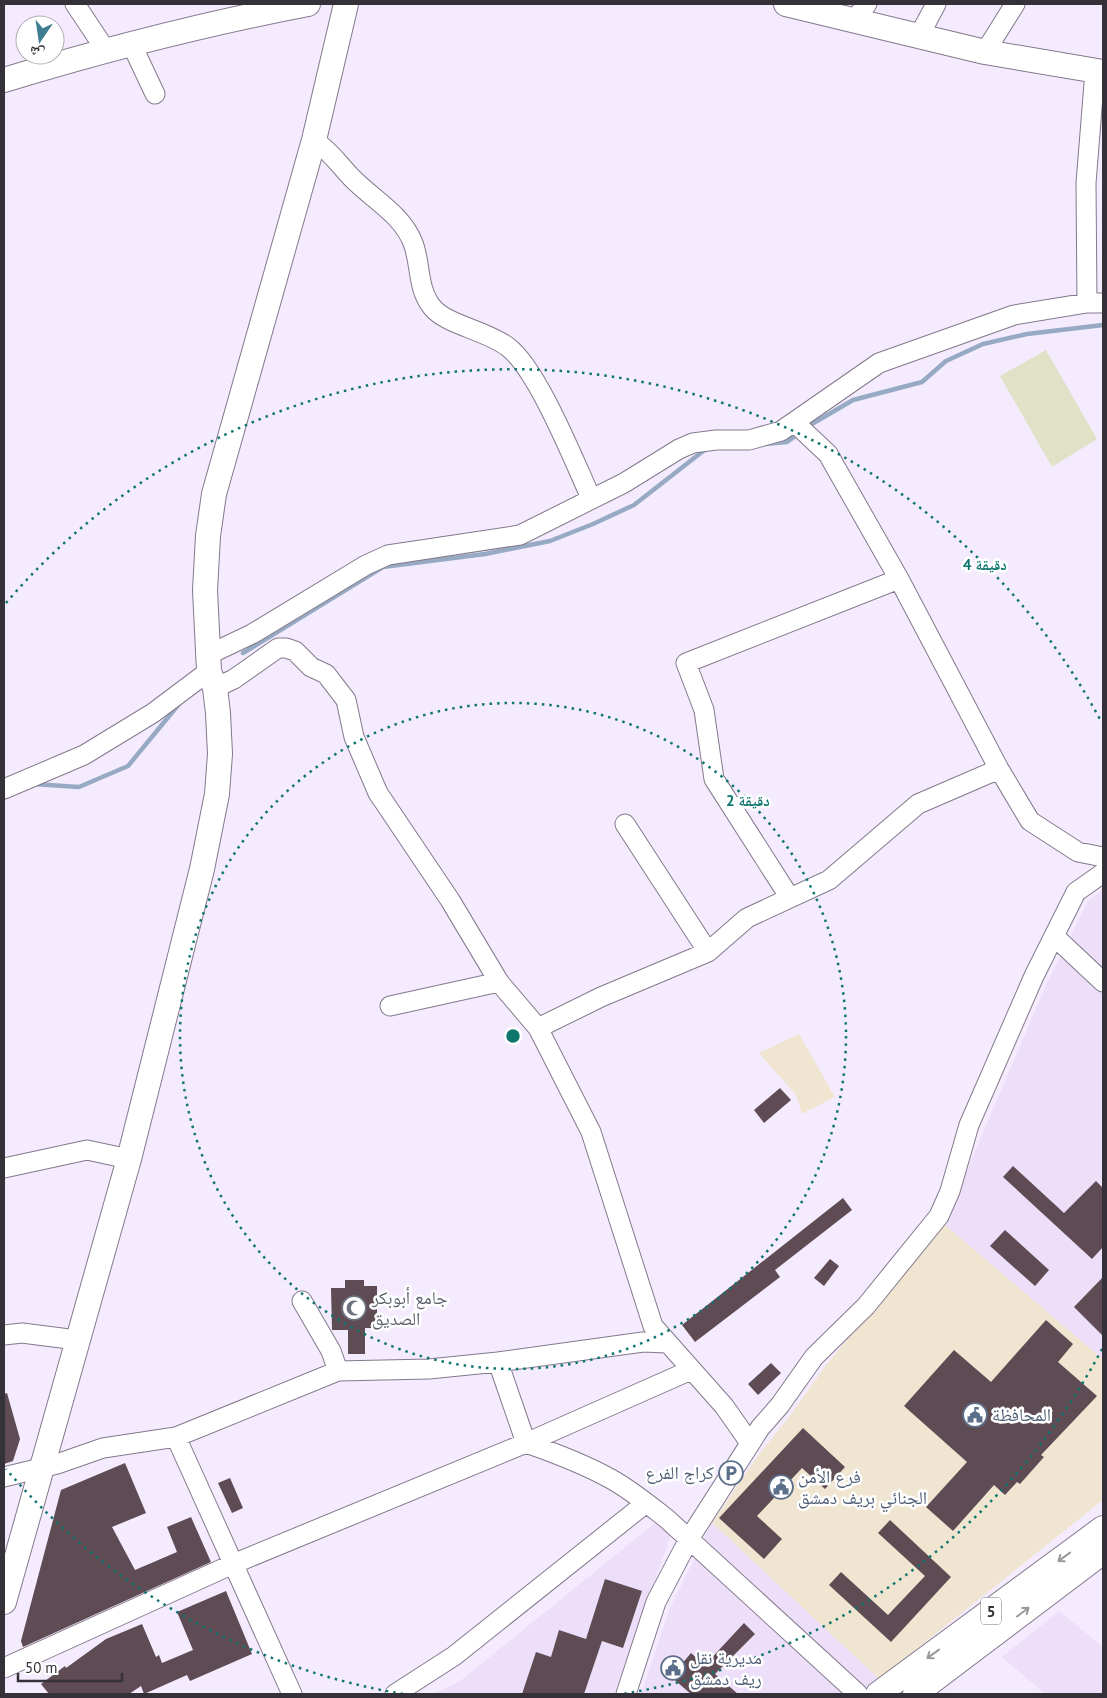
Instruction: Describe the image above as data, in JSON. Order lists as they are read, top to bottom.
{
  "streets": {
    "main road": ["5"]
  },
  "places": {
    "mosque": ["جامع أبوبكر الصديق"],
    "public building": ["المحافظة", "فرع الأمن الجنائي بريف دمشق", "مديرية نقل ريف دمشق"],
    "parking": ["كراج الفرع"]
  },
  "scale_bar": "50 m",
  "north": "bottom",
  "rings": ["4 دقيقة", "2 دقيقة"]
}
